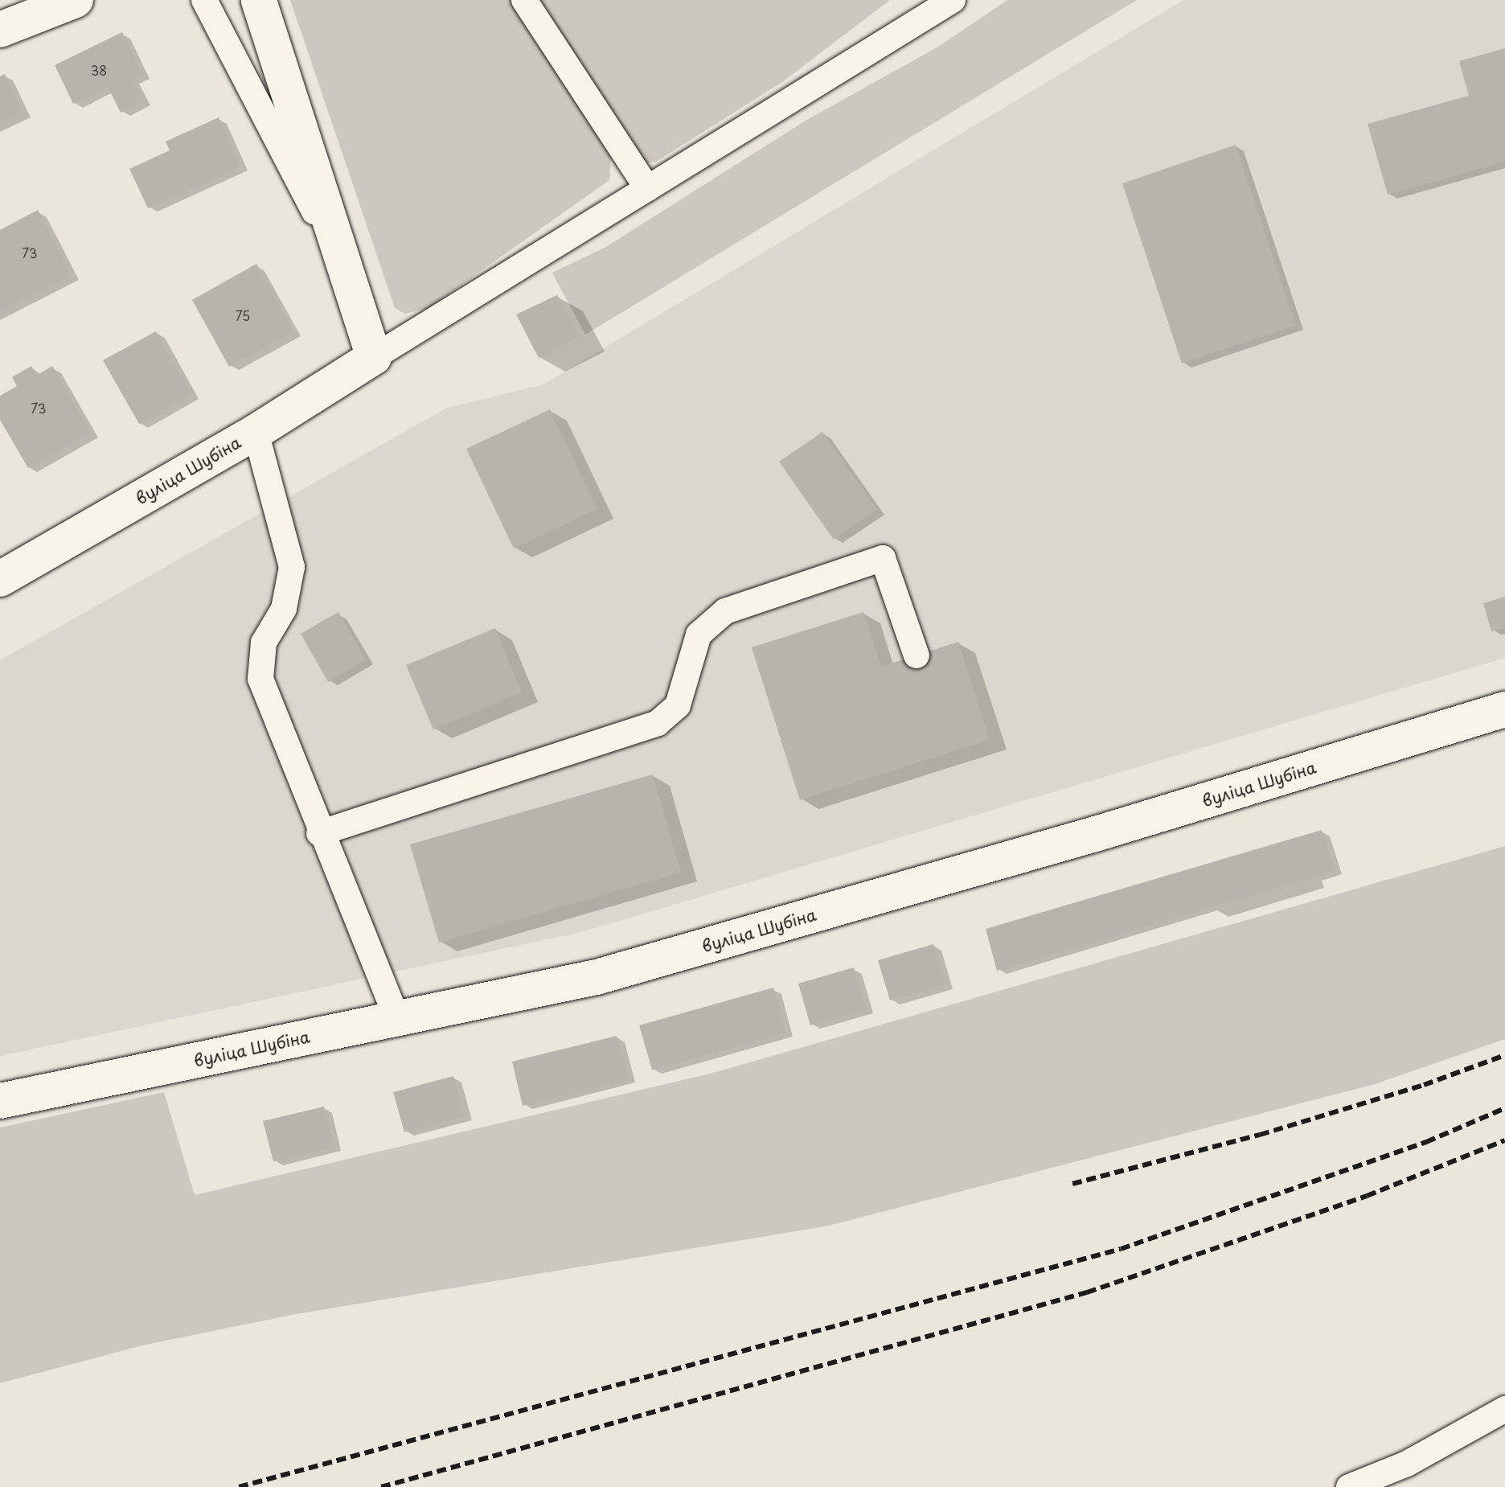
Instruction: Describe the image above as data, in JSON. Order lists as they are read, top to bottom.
{
  "streets": {
    "street": ["вуліца Шубіна"]
  },
  "house_numbers": [
    "38",
    "73",
    "75",
    "73"
  ]
}
